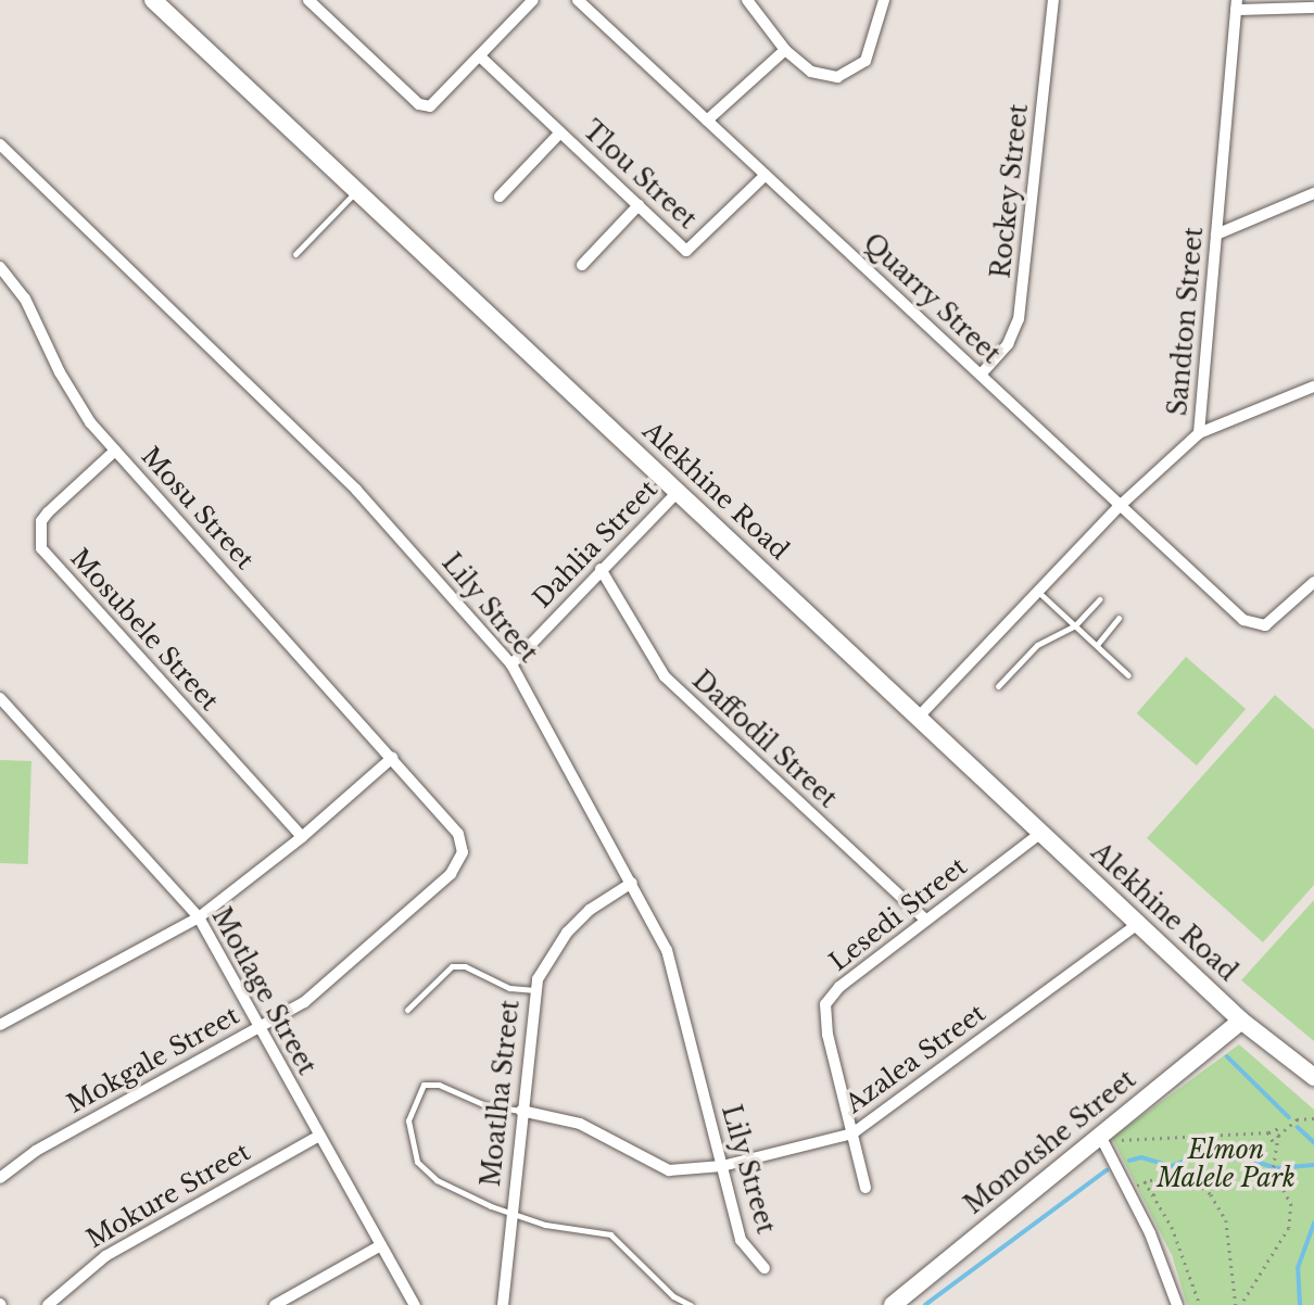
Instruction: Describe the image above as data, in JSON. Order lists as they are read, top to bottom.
{
  "streets": {
    "street": [
      "Tlou Street",
      "Rockey Street",
      "Quarry Street",
      "Sandton Street",
      "Alekhine Road",
      "Mosu Street",
      "Dahlia Street",
      "Lily Street",
      "Mosubele Street",
      "Daffodil Street",
      "Lesedi Street",
      "Motlage Street",
      "Azalea Street",
      "Mokgale Street",
      "Moatlha Street",
      "Monotshe Street",
      "Mokure Street"
    ]
  },
  "crossings": [
    ["Tlou Street", "Quarry Street"],
    ["Rockey Street", "Quarry Street"],
    ["Quarry Street", "Sandton Street"],
    ["Sandton Street", "Alekhine Road"],
    ["Alekhine Road", "Dahlia Street"],
    ["Alekhine Road", "Lesedi Street"],
    ["Alekhine Road", "Azalea Street"],
    ["Alekhine Road", "Monotshe Street"],
    ["Mosu Street", "Mosubele Street"],
    ["Mosu Street", "Mokgale Street"],
    ["Dahlia Street", "Lily Street"],
    ["Dahlia Street", "Daffodil Street"],
    ["Lily Street", "Azalea Street"],
    ["Lily Street", "Moatlha Street"],
    ["Daffodil Street", "Lesedi Street"],
    ["Lesedi Street", "Azalea Street"],
    ["Motlage Street", "Mokgale Street"],
    ["Motlage Street", "Mokure Street"],
    ["Azalea Street", "Moatlha Street"]
  ],
  "parks": ["Elmon Malele Park"]
}
